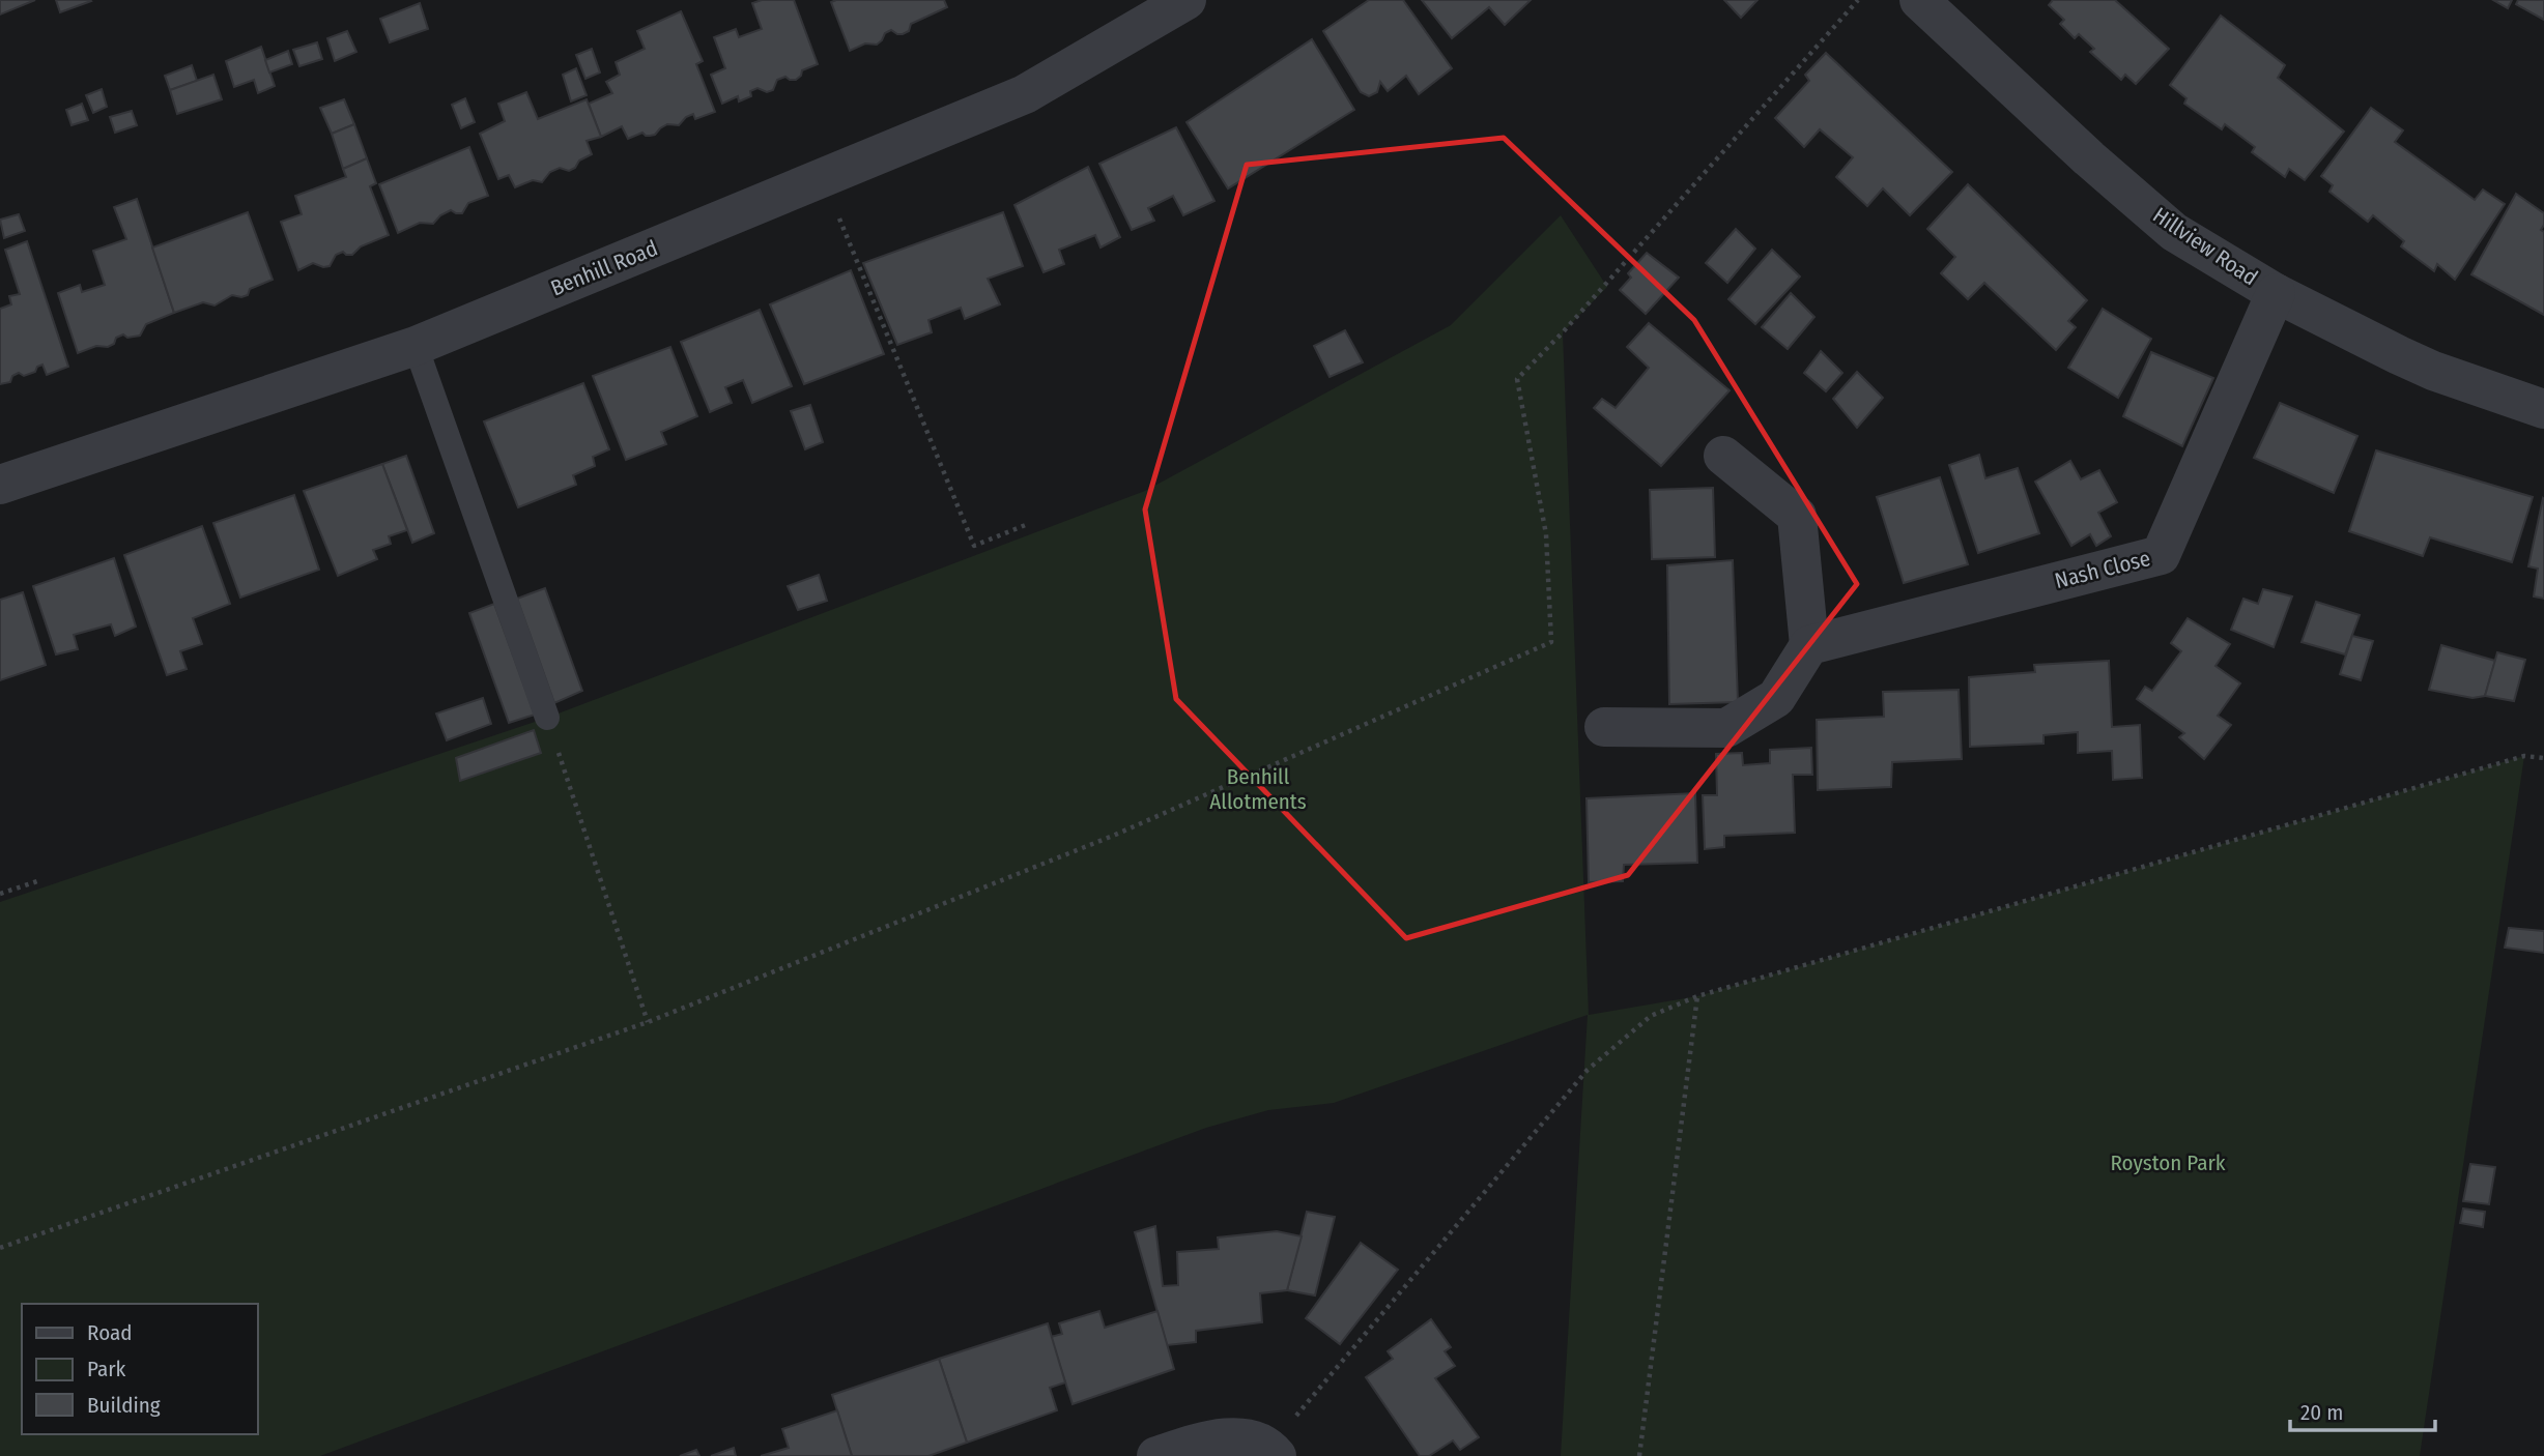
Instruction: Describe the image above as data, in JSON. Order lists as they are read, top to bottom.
{
  "streets": {
    "street": ["Hillview Road", "Benhill Road", "Nash Close"]
  },
  "crossings": [
    ["Hillview Road", "Nash Close"]
  ],
  "parks": ["Benhill Allotments", "Royston Park"],
  "legend": ["Road", "Park", "Building"],
  "scale_bar": "20 m"
}
